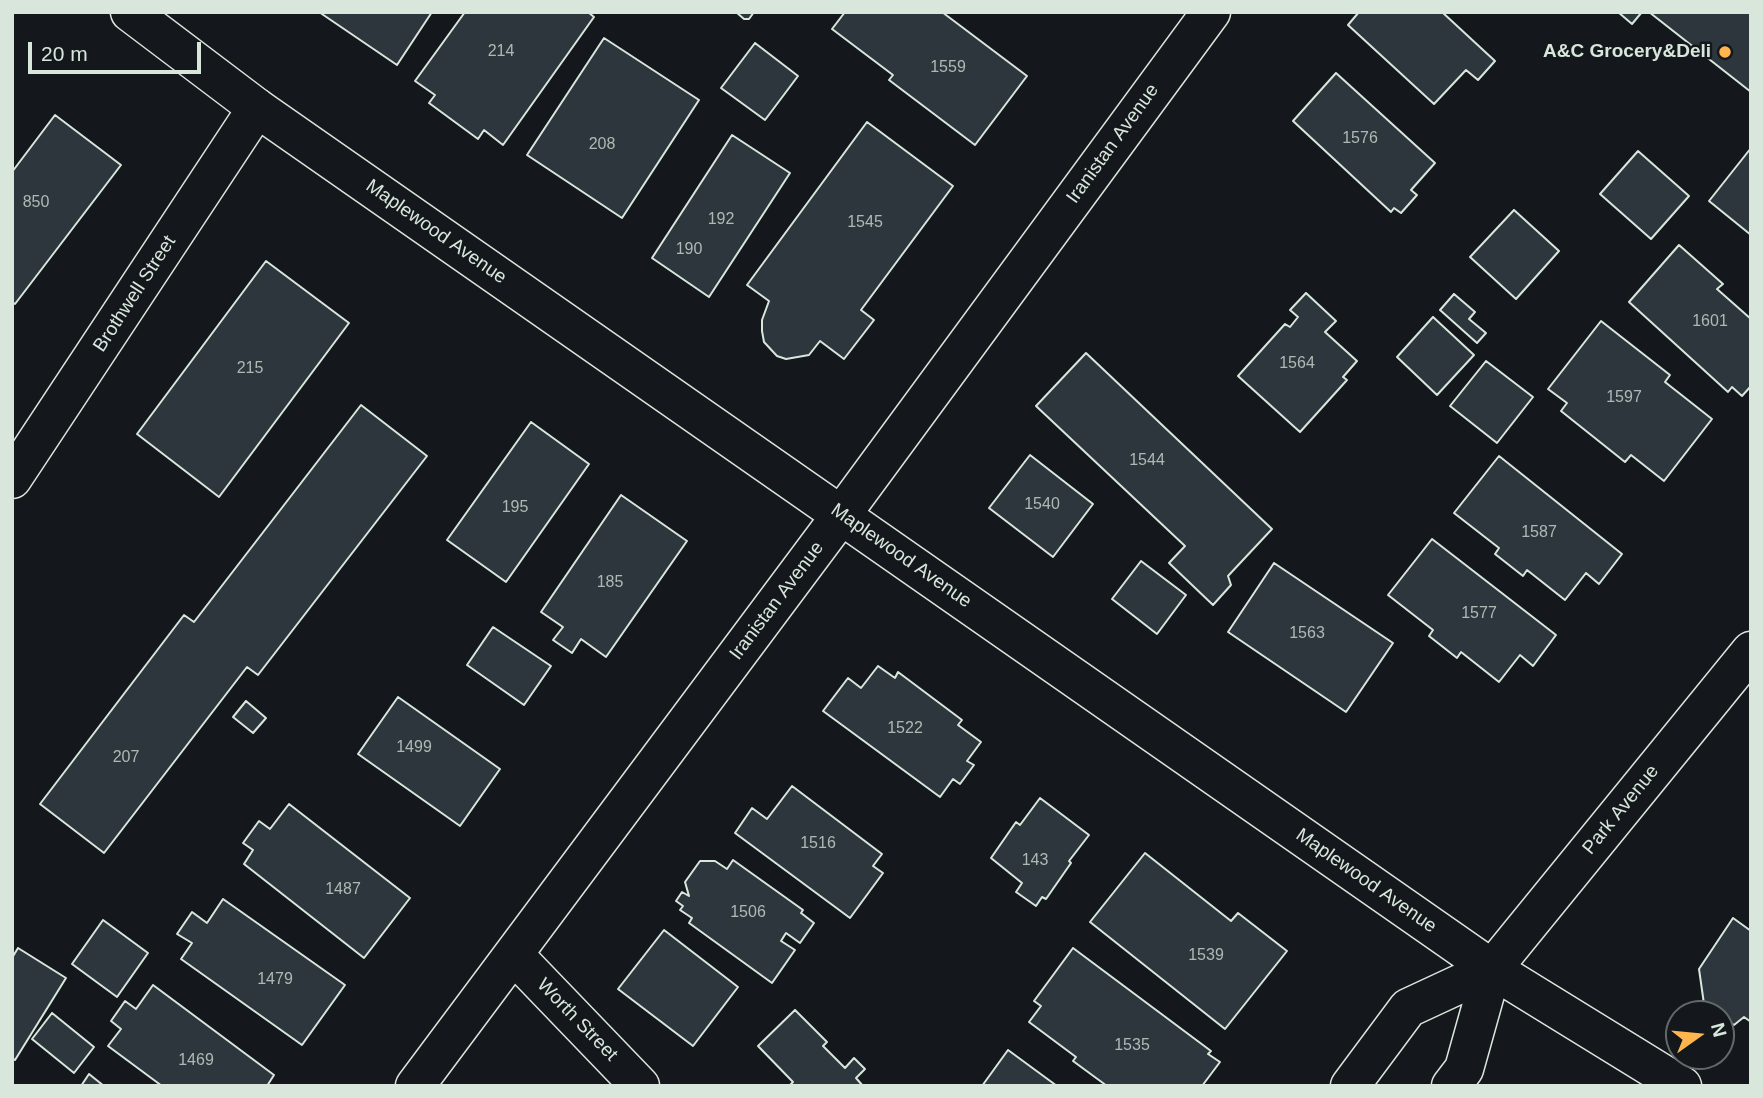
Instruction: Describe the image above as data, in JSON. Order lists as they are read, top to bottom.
{
  "streets": {
    "street": [
      "Iranistan Avenue",
      "Maplewood Avenue",
      "Brothwell Street",
      "Park Avenue",
      "Worth Street"
    ]
  },
  "crossings": [
    ["Iranistan Avenue", "Maplewood Avenue"],
    ["Iranistan Avenue", "Worth Street"],
    ["Maplewood Avenue", "Brothwell Street"],
    ["Maplewood Avenue", "Park Avenue"]
  ],
  "places": ["A&C Grocery&Deli"],
  "house_numbers": [
    "214",
    "1559",
    "1576",
    "208",
    "850",
    "192",
    "1545",
    "190",
    "1601",
    "1564",
    "215",
    "1597",
    "1544",
    "1540",
    "195",
    "1587",
    "185",
    "1577",
    "1563",
    "1522",
    "1499",
    "207",
    "1516",
    "143",
    "1487",
    "1506",
    "1539",
    "1479",
    "1535",
    "1469"
  ],
  "scale_bar": "20 m",
  "north": "right"
}
